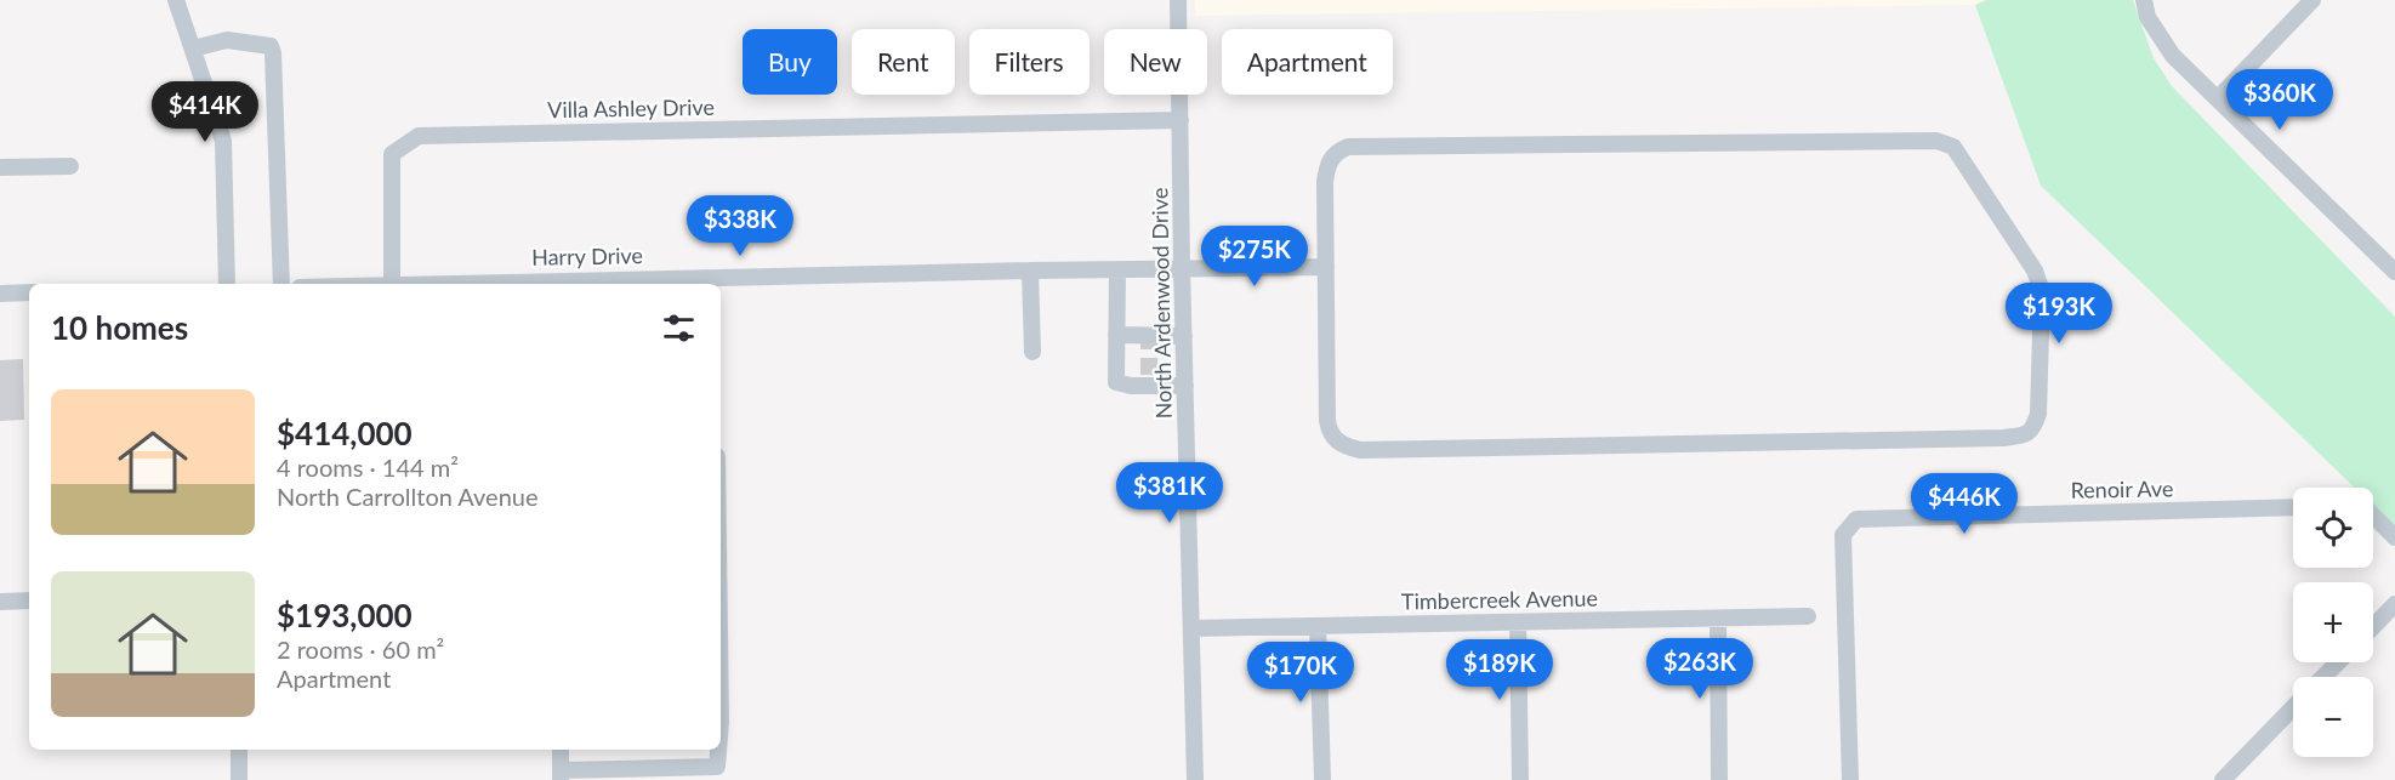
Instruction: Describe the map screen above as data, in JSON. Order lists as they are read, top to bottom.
{
  "streets": {
    "street": [
      "Villa Ashley Drive",
      "Harry Drive",
      "North Ardenwood Drive",
      "Renoir Ave",
      "Timbercreek Avenue"
    ]
  },
  "crossings": [
    ["Villa Ashley Drive", "North Ardenwood Drive"],
    ["Harry Drive", "North Ardenwood Drive"],
    ["North Ardenwood Drive", "Timbercreek Avenue"]
  ],
  "page": {
    "chip": [
      "Buy",
      "Rent",
      "Filters",
      "New",
      "Apartment"
    ],
    "price": [
      "$360K",
      "$414K",
      "$338K",
      "$275K",
      "$193K",
      "$381K",
      "$446K",
      "$263K",
      "$189K",
      "$170K"
    ],
    "heading": "10 homes",
    "list": [
      {
        "name": "$414,000",
        "note": "4 rooms · 144 m² · North Carrollton Avenue"
      },
      {
        "name": "$193,000",
        "note": "2 rooms · 60 m² · Apartment"
      }
    ],
    "map_buttons": ["+", "−"]
  }
}
